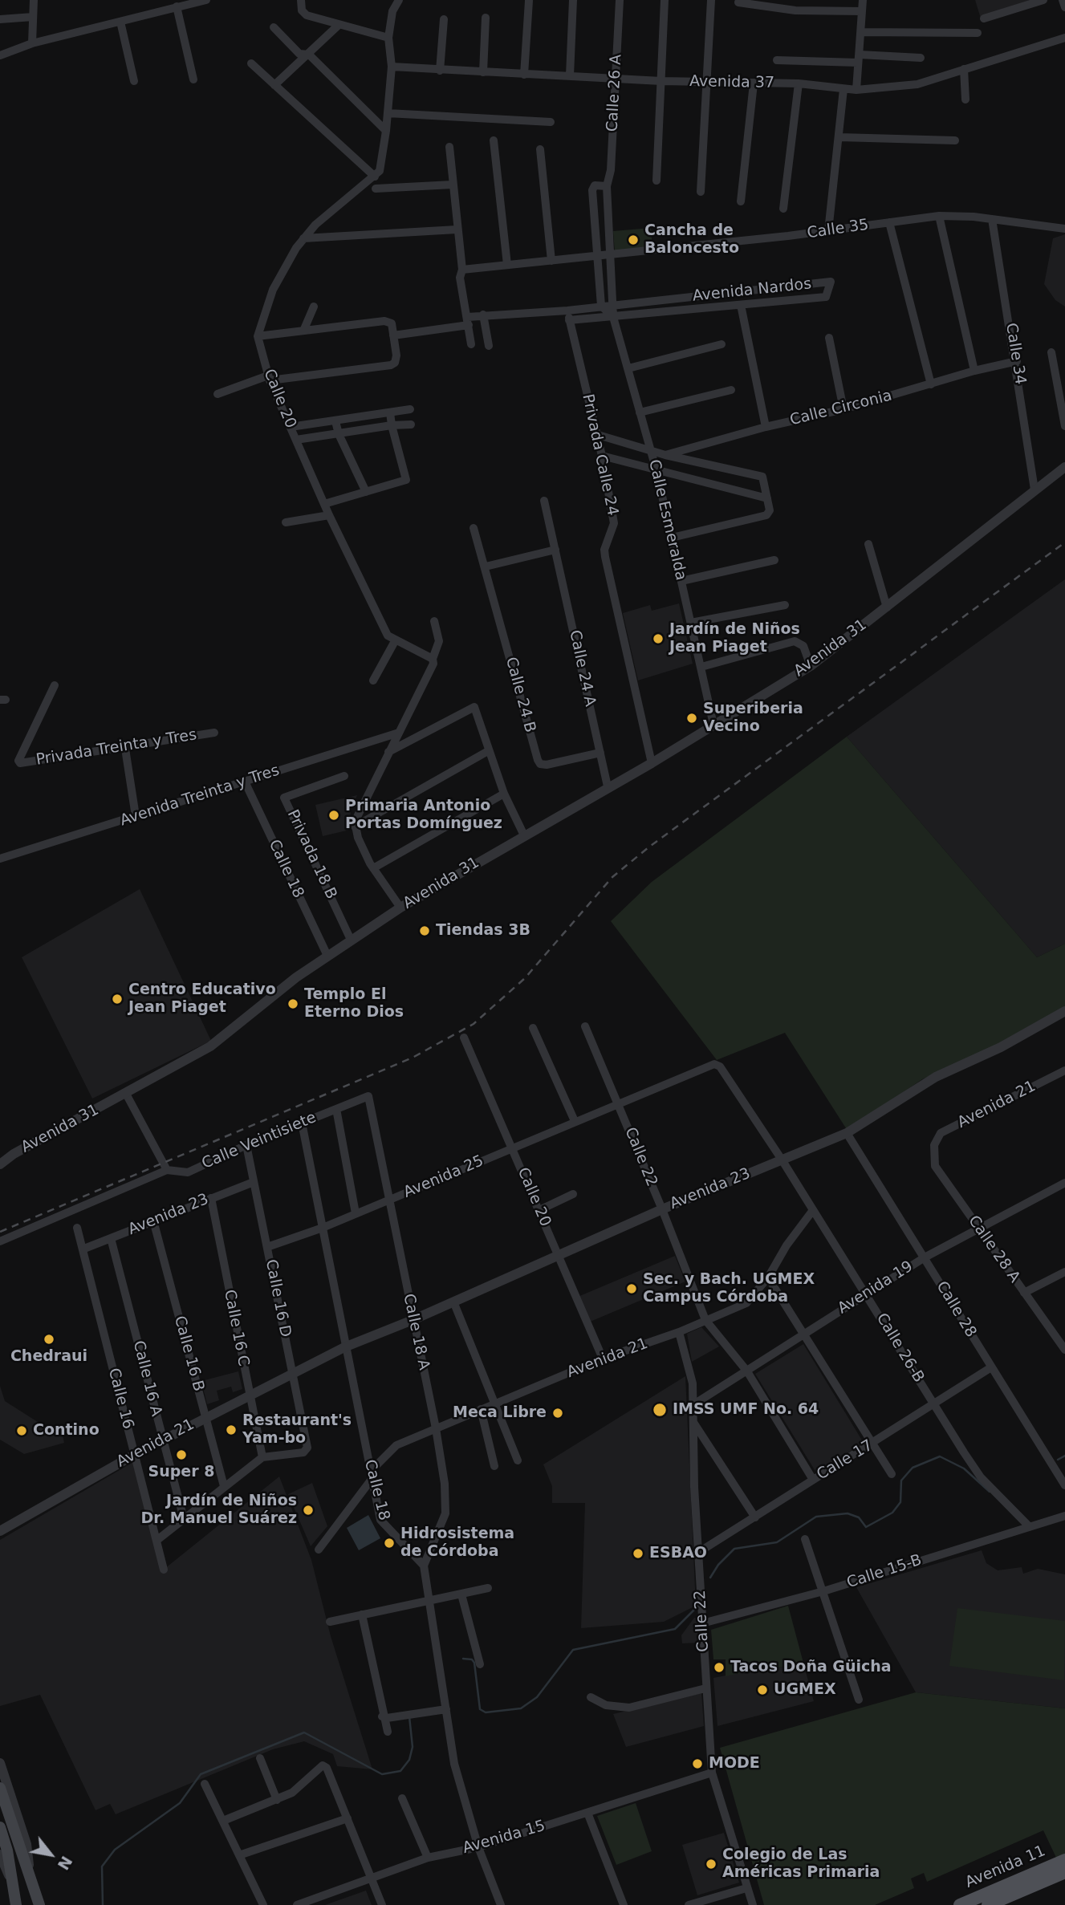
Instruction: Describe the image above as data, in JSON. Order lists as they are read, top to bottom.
{
  "streets": {
    "main road": ["Avenida 11"],
    "street": [
      "Avenida 37",
      "Calle 26 A",
      "Calle 35",
      "Avenida Nardos",
      "Calle 34",
      "Calle 20",
      "Calle Circonia",
      "Privada Calle 24",
      "Calle Esmeralda",
      "Avenida 31",
      "Calle 24 A",
      "Calle 24 B",
      "Privada Treinta y Tres",
      "Avenida Treinta y Tres",
      "Privada 18 B",
      "Calle 18",
      "Avenida 21",
      "Calle Veintisiete",
      "Calle 22",
      "Avenida 25",
      "Avenida 23",
      "Calle 28 A",
      "Avenida 19",
      "Calle 16 D",
      "Calle 28",
      "Calle 16 C",
      "Calle 18 A",
      "Calle 26-B",
      "Calle 16 B",
      "Calle 16 A",
      "Calle 16",
      "Calle 17",
      "Calle 15-B",
      "Avenida 15"
    ]
  },
  "crossings": [
    ["Avenida 37", "Calle 26 A"],
    ["Calle 26 A", "Calle 35"],
    ["Calle 26 A", "Avenida Nardos"],
    ["Calle 26 A", "Calle Esmeralda"],
    ["Calle 35", "Calle 34"],
    ["Avenida Nardos", "Privada Calle 24"],
    ["Avenida Nardos", "Calle Esmeralda"],
    ["Calle 34", "Calle Circonia"],
    ["Calle 34", "Avenida 31"],
    ["Calle 20", "Avenida 21"],
    ["Calle 20", "Avenida 25"],
    ["Calle 20", "Avenida 23"],
    ["Privada Calle 24", "Avenida 31"],
    ["Calle Esmeralda", "Avenida 31"],
    ["Avenida 31", "Calle 24 A"],
    ["Avenida 31", "Privada 18 B"],
    ["Avenida 31", "Calle 18"],
    ["Calle 24 A", "Calle 24 B"],
    ["Avenida Treinta y Tres", "Calle 18"],
    ["Calle 18", "Avenida 21"],
    ["Calle 18", "Calle Veintisiete"],
    ["Calle 18", "Avenida 25"],
    ["Calle 18", "Avenida 23"],
    ["Calle 18", "Calle 18 A"],
    ["Avenida 21", "Calle 22"],
    ["Avenida 21", "Avenida 23"],
    ["Avenida 21", "Calle 28 A"],
    ["Avenida 21", "Calle 16 D"],
    ["Avenida 21", "Calle 16 C"],
    ["Avenida 21", "Calle 18 A"],
    ["Avenida 21", "Calle 26-B"],
    ["Avenida 21", "Calle 16 B"],
    ["Avenida 21", "Calle 16 A"],
    ["Avenida 21", "Calle 16"],
    ["Calle Veintisiete", "Calle 16 D"],
    ["Calle Veintisiete", "Calle 18 A"],
    ["Calle 22", "Avenida 25"],
    ["Calle 22", "Avenida 23"],
    ["Calle 22", "Avenida 19"],
    ["Calle 22", "Calle 17"],
    ["Calle 22", "Calle 15-B"],
    ["Calle 22", "Avenida 15"],
    ["Avenida 25", "Calle 16 D"],
    ["Avenida 25", "Calle 18 A"],
    ["Avenida 25", "Calle 26-B"],
    ["Avenida 23", "Calle 16 D"],
    ["Avenida 23", "Calle 28"],
    ["Avenida 23", "Calle 16 C"],
    ["Avenida 23", "Calle 18 A"],
    ["Avenida 23", "Calle 26-B"],
    ["Avenida 23", "Calle 16 B"],
    ["Avenida 23", "Calle 16 A"],
    ["Avenida 23", "Calle 16"],
    ["Calle 28 A", "Avenida 19"],
    ["Avenida 19", "Calle 28"],
    ["Avenida 19", "Calle 26-B"],
    ["Calle 16 D", "Calle 16 C"],
    ["Calle 28", "Calle 17"],
    ["Calle 26-B", "Calle 17"],
    ["Calle 26-B", "Calle 15-B"]
  ],
  "places": [
    "Cancha de Baloncesto",
    "Jardín de Niños Jean Piaget",
    "Superiberia Vecino",
    "Primaria Antonio Portas Domínguez",
    "Tiendas 3B",
    "Centro Educativo Jean Piaget",
    "Templo El Eterno Dios",
    "Sec. y Bach. UGMEX Campus Córdoba",
    "Chedraui",
    "IMSS UMF No. 64",
    "Meca Libre",
    "Restaurant's Yam-bo",
    "Contino",
    "Super 8",
    "Jardín de Niños Dr. Manuel Suárez",
    "Hidrosistema de Córdoba",
    "ESBAO",
    "Tacos Doña Güicha",
    "UGMEX",
    "MODE",
    "Colegio de Las Américas Primaria"
  ],
  "north": "bottom right"
}
